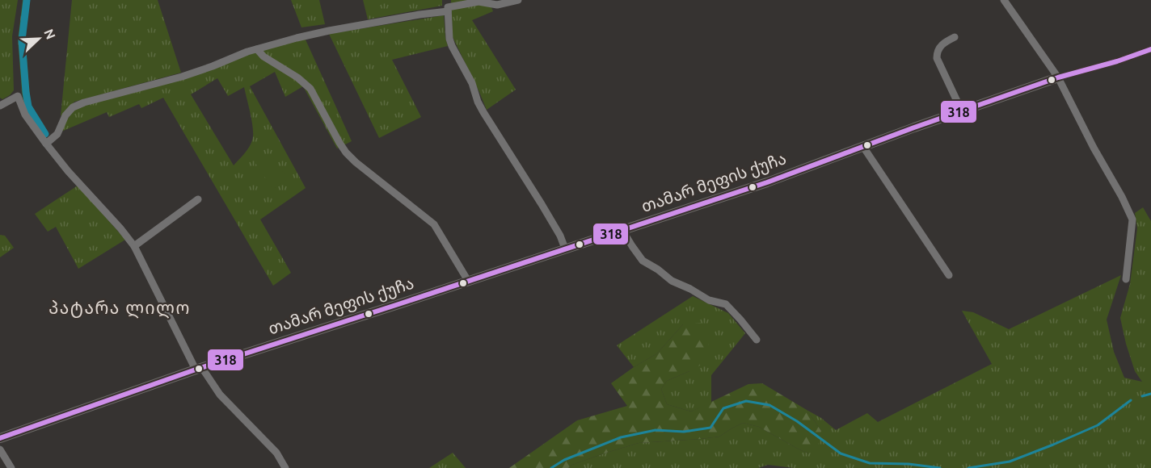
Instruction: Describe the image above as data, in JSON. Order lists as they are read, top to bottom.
{
  "streets": {
    "street": ["თამარ მეფის ქუჩა"]
  },
  "districts": ["პატარა ლილო"],
  "lines": ["transit line 318"],
  "north": "top right"
}
